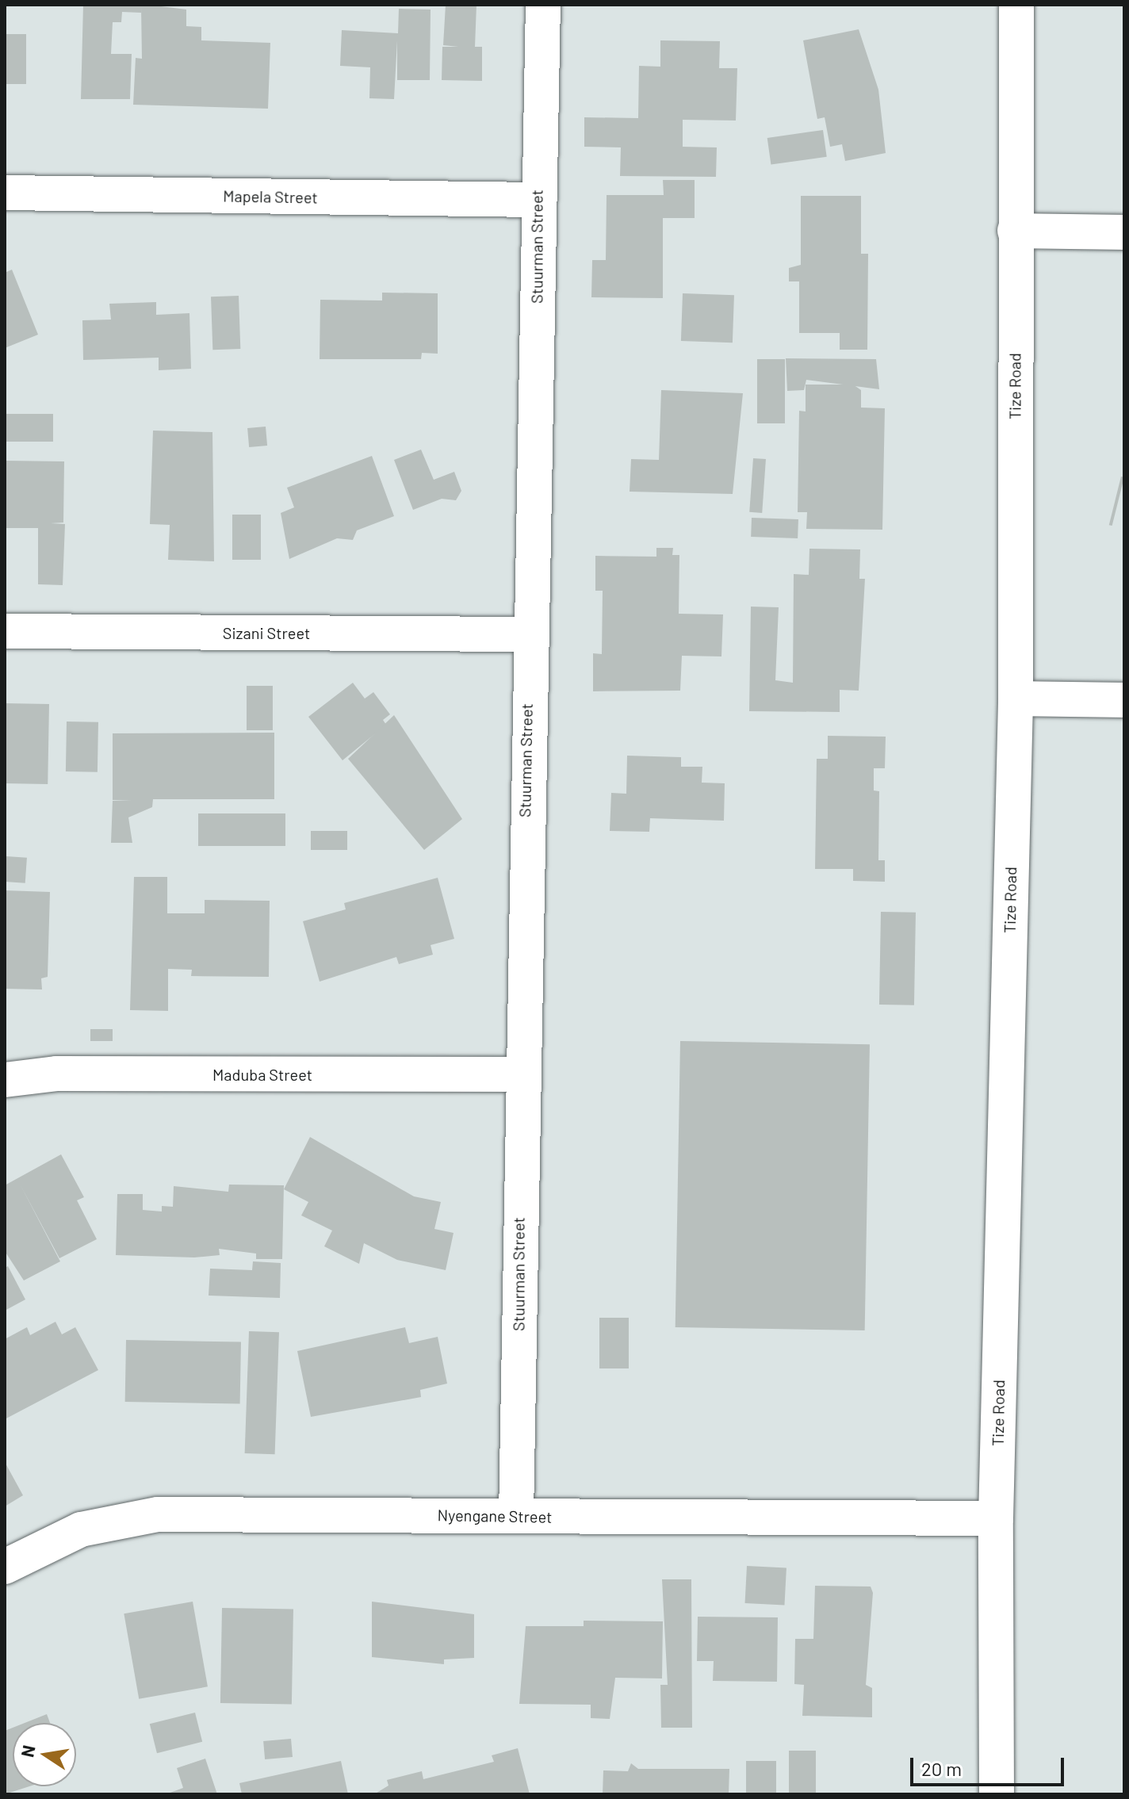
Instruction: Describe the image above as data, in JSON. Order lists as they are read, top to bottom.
{
  "streets": {
    "street": [
      "Mapela Street",
      "Stuurman Street",
      "Tize Road",
      "Sizani Street",
      "Maduba Street",
      "Nyengane Street"
    ]
  },
  "crossings": [
    ["Mapela Street", "Stuurman Street"],
    ["Stuurman Street", "Sizani Street"],
    ["Stuurman Street", "Maduba Street"],
    ["Stuurman Street", "Nyengane Street"],
    ["Tize Road", "Nyengane Street"]
  ],
  "scale_bar": "20 m",
  "north": "left"
}
